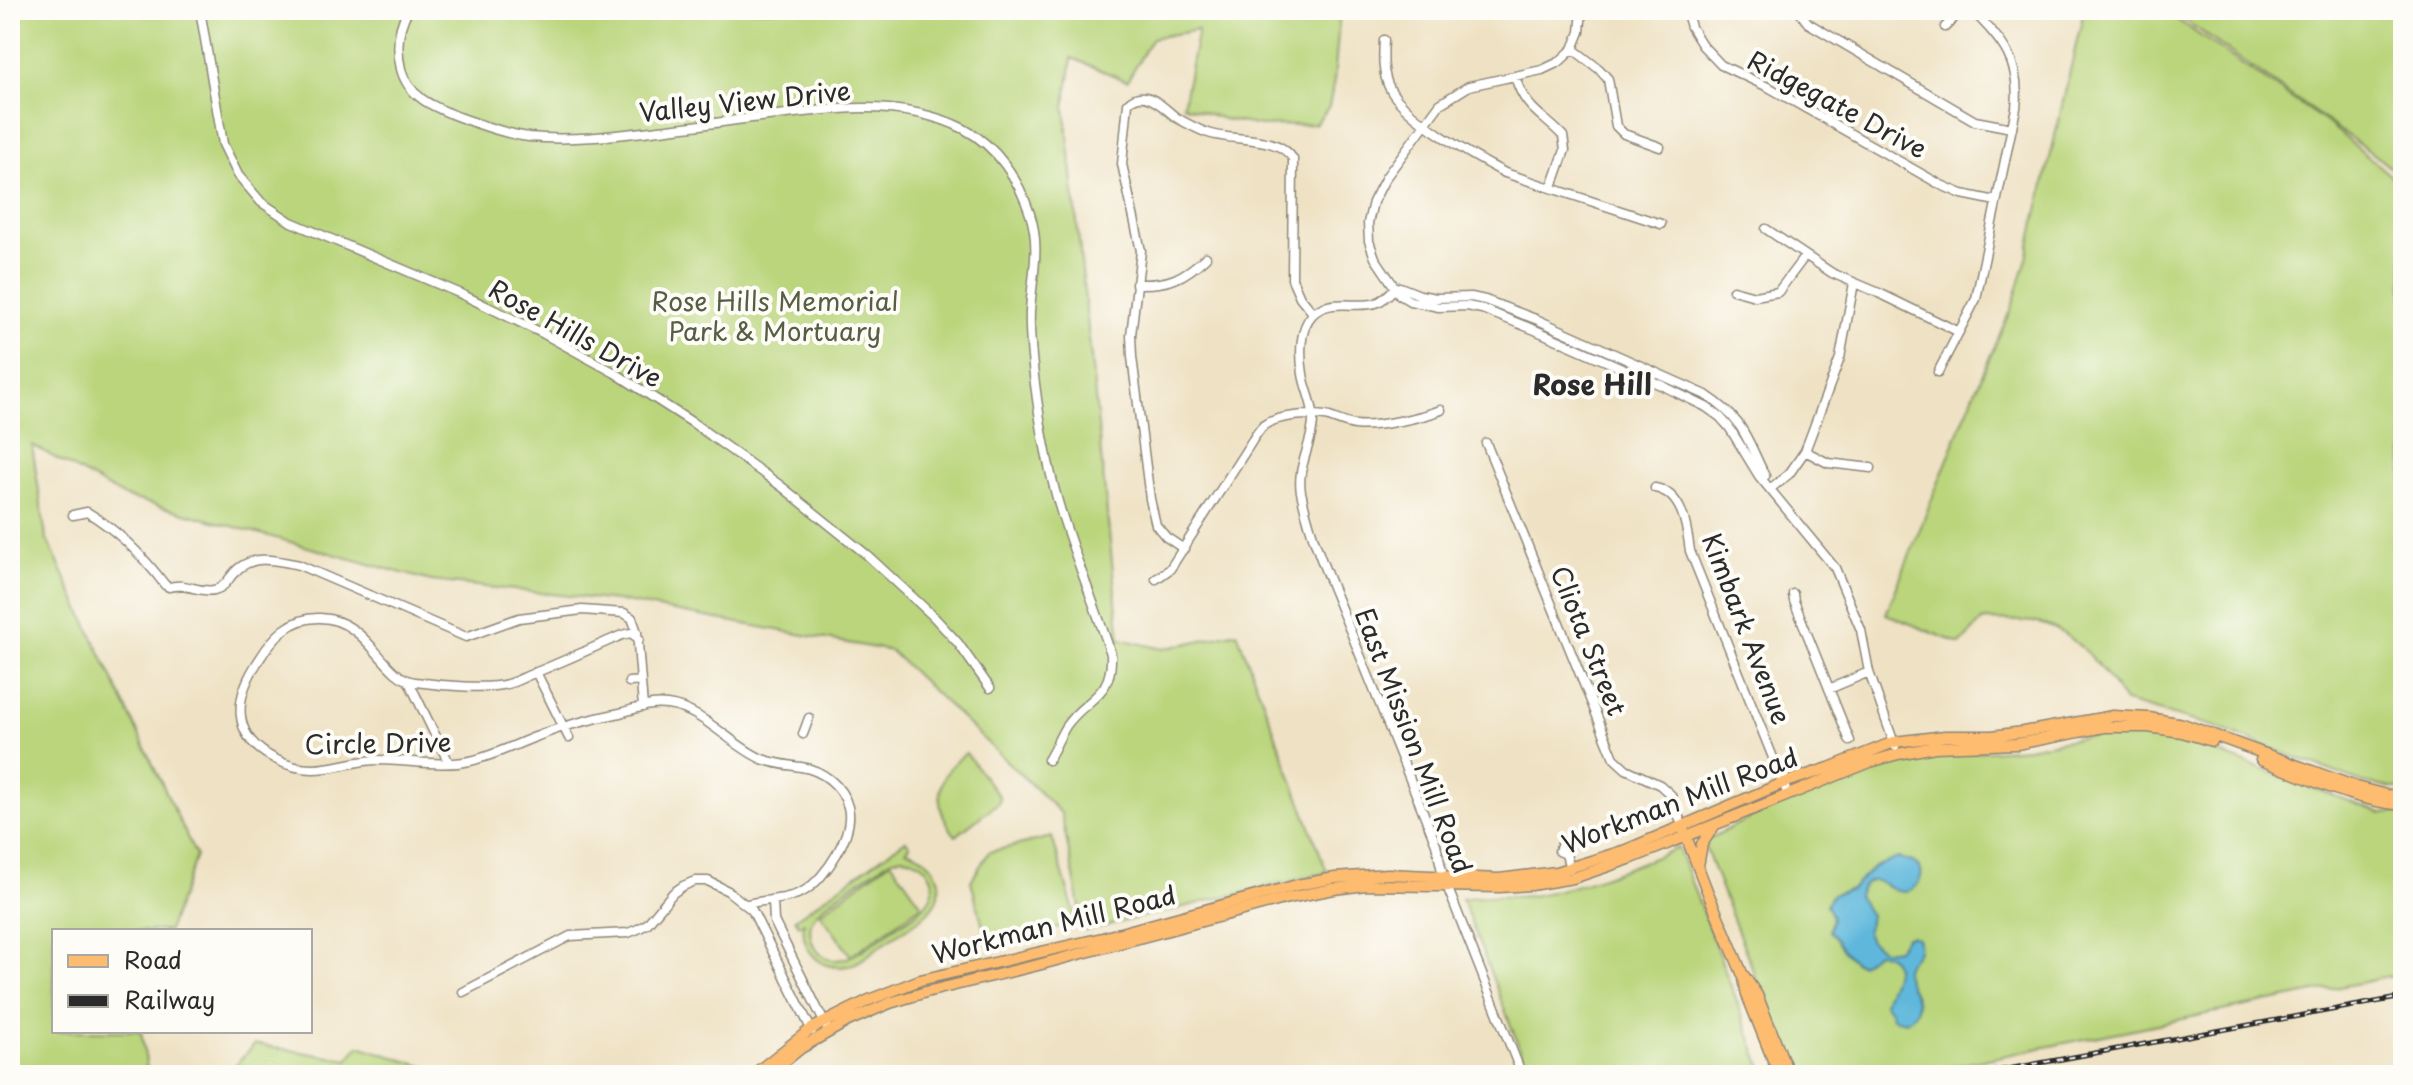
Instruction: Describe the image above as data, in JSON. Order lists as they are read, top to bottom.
{
  "streets": {
    "main road": ["Workman Mill Road"],
    "street": [
      "Valley View Drive",
      "Ridgegate Drive",
      "Rose Hills Drive",
      "Kimbark Avenue",
      "Cliota Street",
      "East Mission Mill Road",
      "Circle Drive"
    ]
  },
  "crossings": [
    ["Kimbark Avenue", "Workman Mill Road"],
    ["Cliota Street", "Workman Mill Road"],
    ["East Mission Mill Road", "Workman Mill Road"]
  ],
  "districts": ["Rose Hill"],
  "parks": ["Rose Hills Memorial Park & Mortuary"],
  "legend": ["Road", "Railway"]
}
